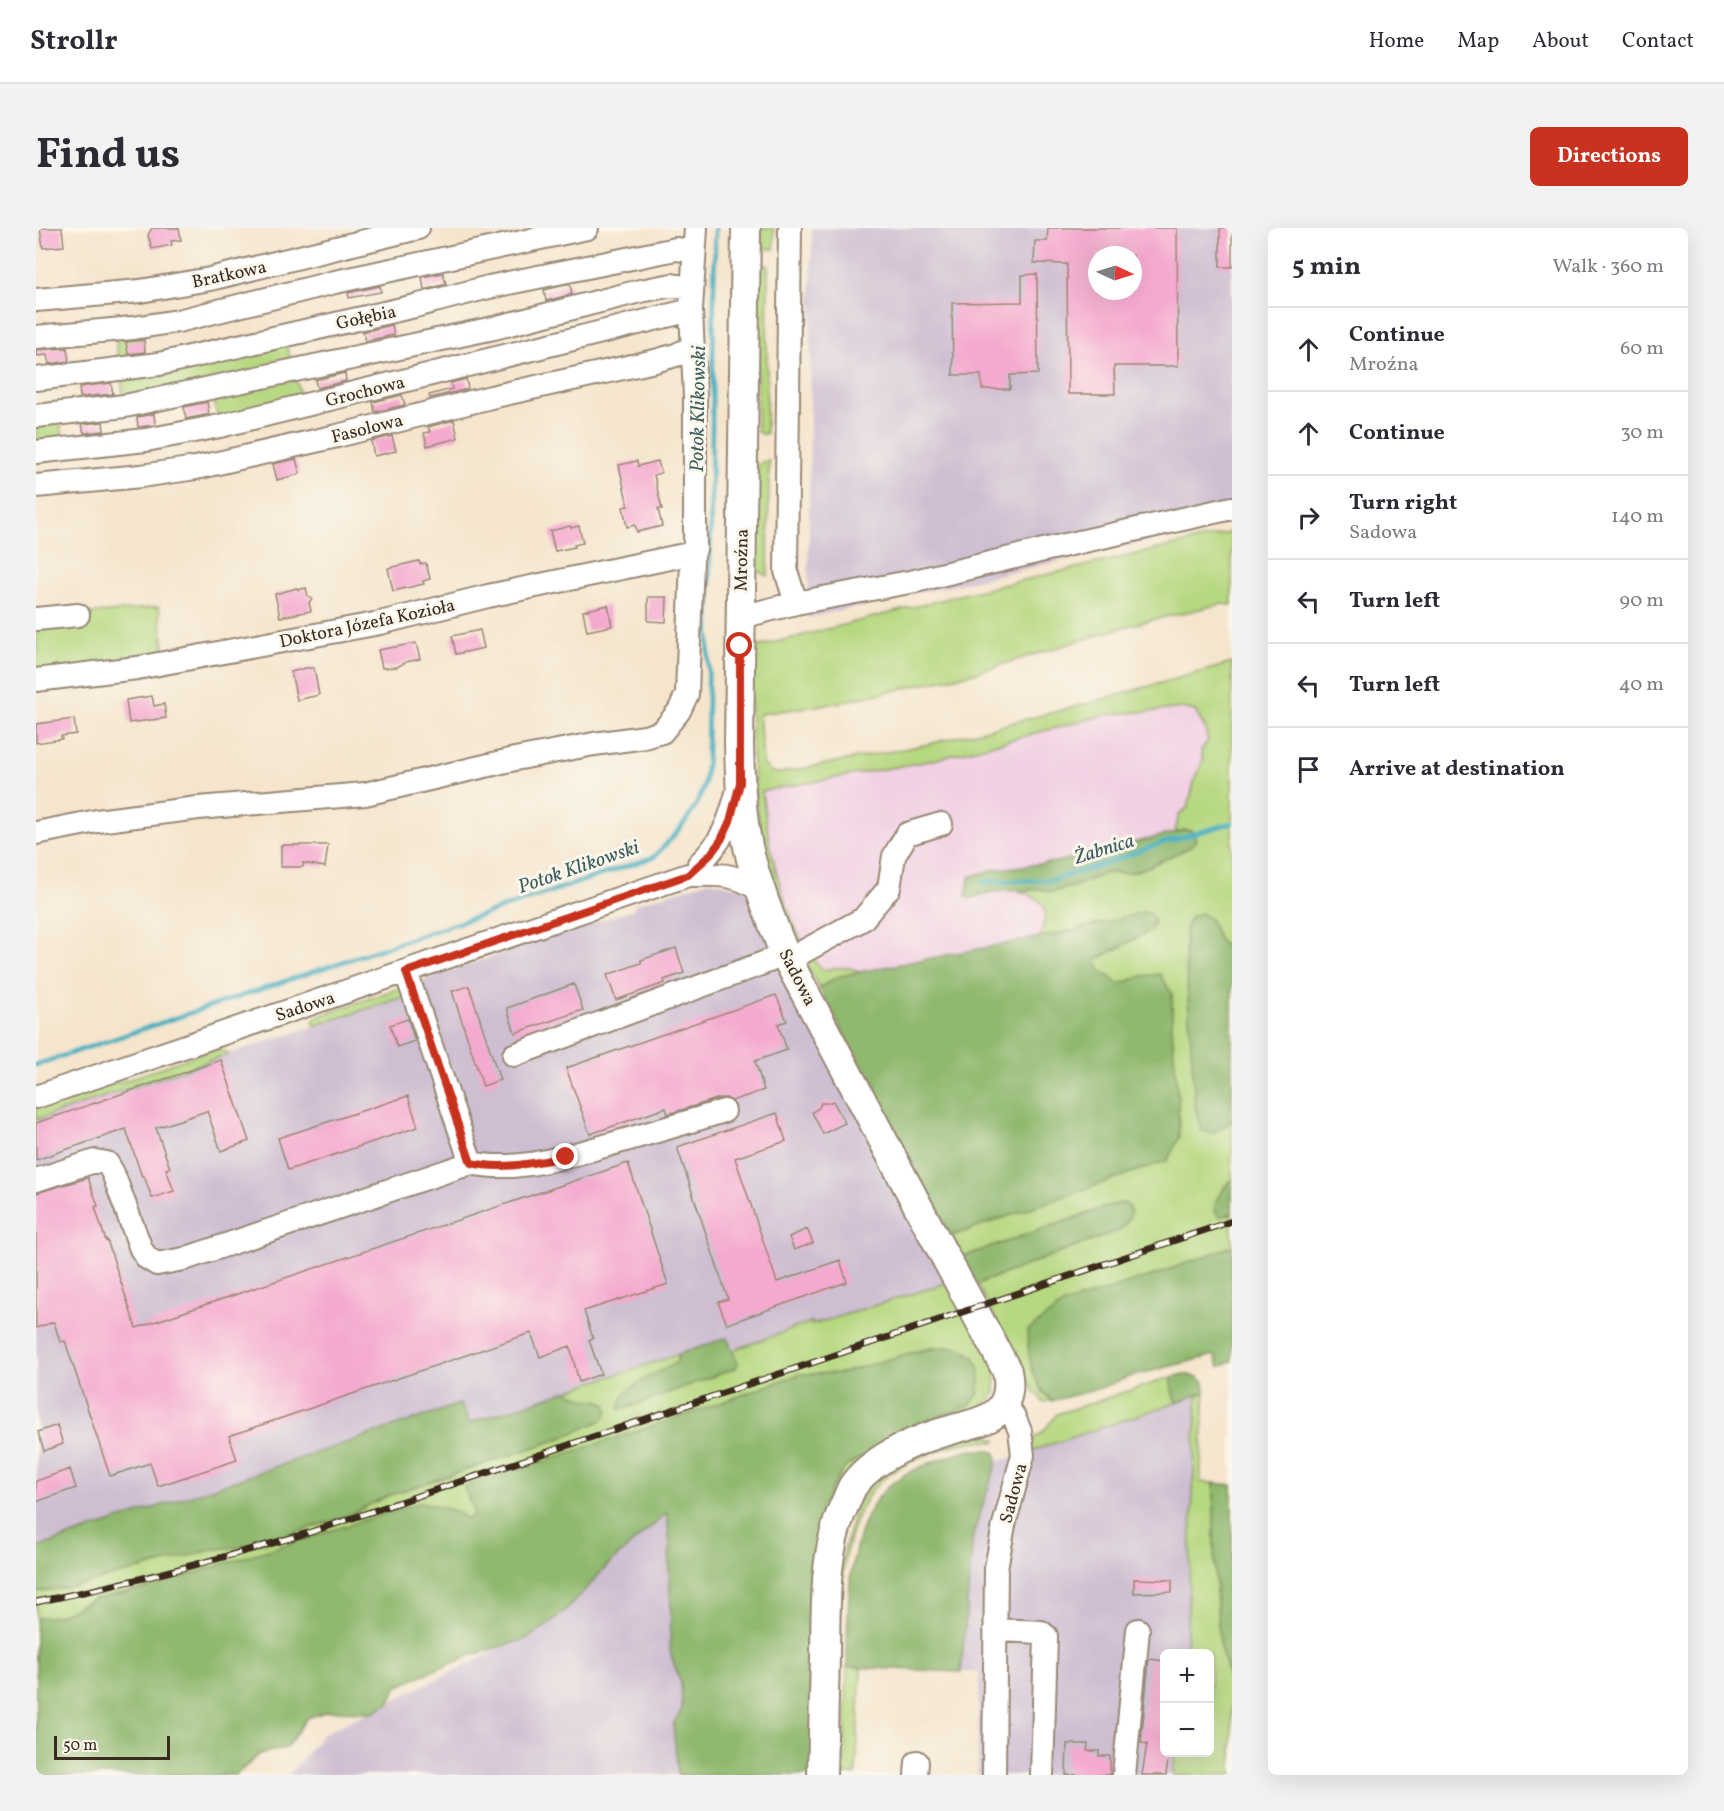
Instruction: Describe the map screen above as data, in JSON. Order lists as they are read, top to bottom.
{
  "streets": {
    "main road": ["Mroźna", "Sadowa"],
    "street": [
      "Bratkowa",
      "Gołębia",
      "Grochowa",
      "Fasolowa",
      "Doktora Józefa Kozioła"
    ]
  },
  "crossings": [
    ["Mroźna", "Sadowa"]
  ],
  "water": ["Potok Klikowski", "Żabnica"],
  "scale_bar": "50 m",
  "north": "right",
  "page": {
    "header": "Strollr",
    "nav": [
      "Home",
      "Map",
      "About",
      "Contact"
    ],
    "title": "Find us",
    "buttons": "Directions",
    "heading": ["5 min", "Walk · 360 m"],
    "list": [
      ["Continue", "Mroźna", "60 m"],
      ["Continue", "30 m"],
      ["Turn right", "Sadowa", "140 m"],
      ["Turn left", "90 m"],
      ["Turn left", "40 m"],
      "Arrive at destination"
    ],
    "map_buttons": ["+", "−"],
    "scale": "50 m"
  }
}
